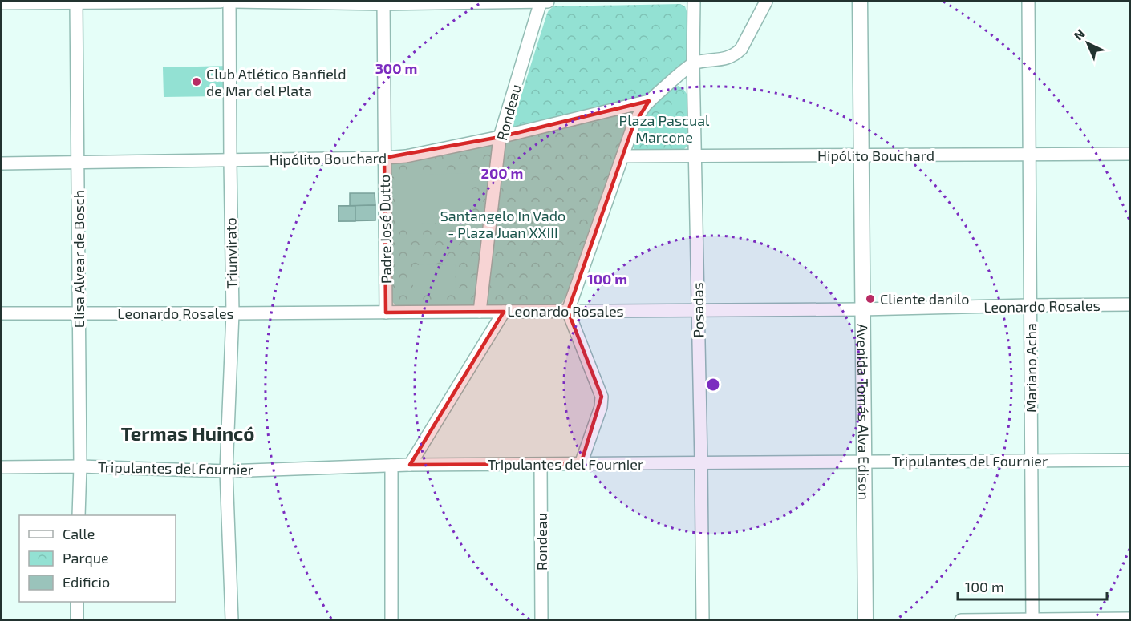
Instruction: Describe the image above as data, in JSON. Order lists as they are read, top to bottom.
{
  "streets": {
    "main road": ["Avenida Tomás Alva Edison"],
    "street": [
      "Rondeau",
      "Hipólito Bouchard",
      "Padre José Dutto",
      "Triunvirato",
      "Elisa Alvear de Bosch",
      "Leonardo Rosales",
      "Posadas",
      "Mariano Acha",
      "Tripulantes del Fournier"
    ]
  },
  "crossings": [
    ["Rondeau", "Hipólito Bouchard"],
    ["Rondeau", "Leonardo Rosales"],
    ["Rondeau", "Tripulantes del Fournier"],
    ["Hipólito Bouchard", "Padre José Dutto"],
    ["Hipólito Bouchard", "Triunvirato"],
    ["Hipólito Bouchard", "Elisa Alvear de Bosch"],
    ["Hipólito Bouchard", "Posadas"],
    ["Hipólito Bouchard", "Mariano Acha"],
    ["Hipólito Bouchard", "Avenida Tomás Alva Edison"],
    ["Padre José Dutto", "Leonardo Rosales"],
    ["Triunvirato", "Leonardo Rosales"],
    ["Triunvirato", "Tripulantes del Fournier"],
    ["Elisa Alvear de Bosch", "Leonardo Rosales"],
    ["Elisa Alvear de Bosch", "Tripulantes del Fournier"],
    ["Leonardo Rosales", "Posadas"],
    ["Leonardo Rosales", "Mariano Acha"],
    ["Leonardo Rosales", "Avenida Tomás Alva Edison"],
    ["Posadas", "Tripulantes del Fournier"],
    ["Mariano Acha", "Tripulantes del Fournier"],
    ["Avenida Tomás Alva Edison", "Tripulantes del Fournier"]
  ],
  "districts": ["Termas Huincó"],
  "parks": ["Plaza Pascual Marcone", "Santangelo In Vado - Plaza Juan XXIII"],
  "places": ["Club Atlético Banfield de Mar del Plata", "Cliente danilo"],
  "legend": ["Calle", "Parque", "Edificio"],
  "scale_bar": "100 m",
  "north": "top left",
  "rings": ["300 m", "200 m", "100 m"]
}
